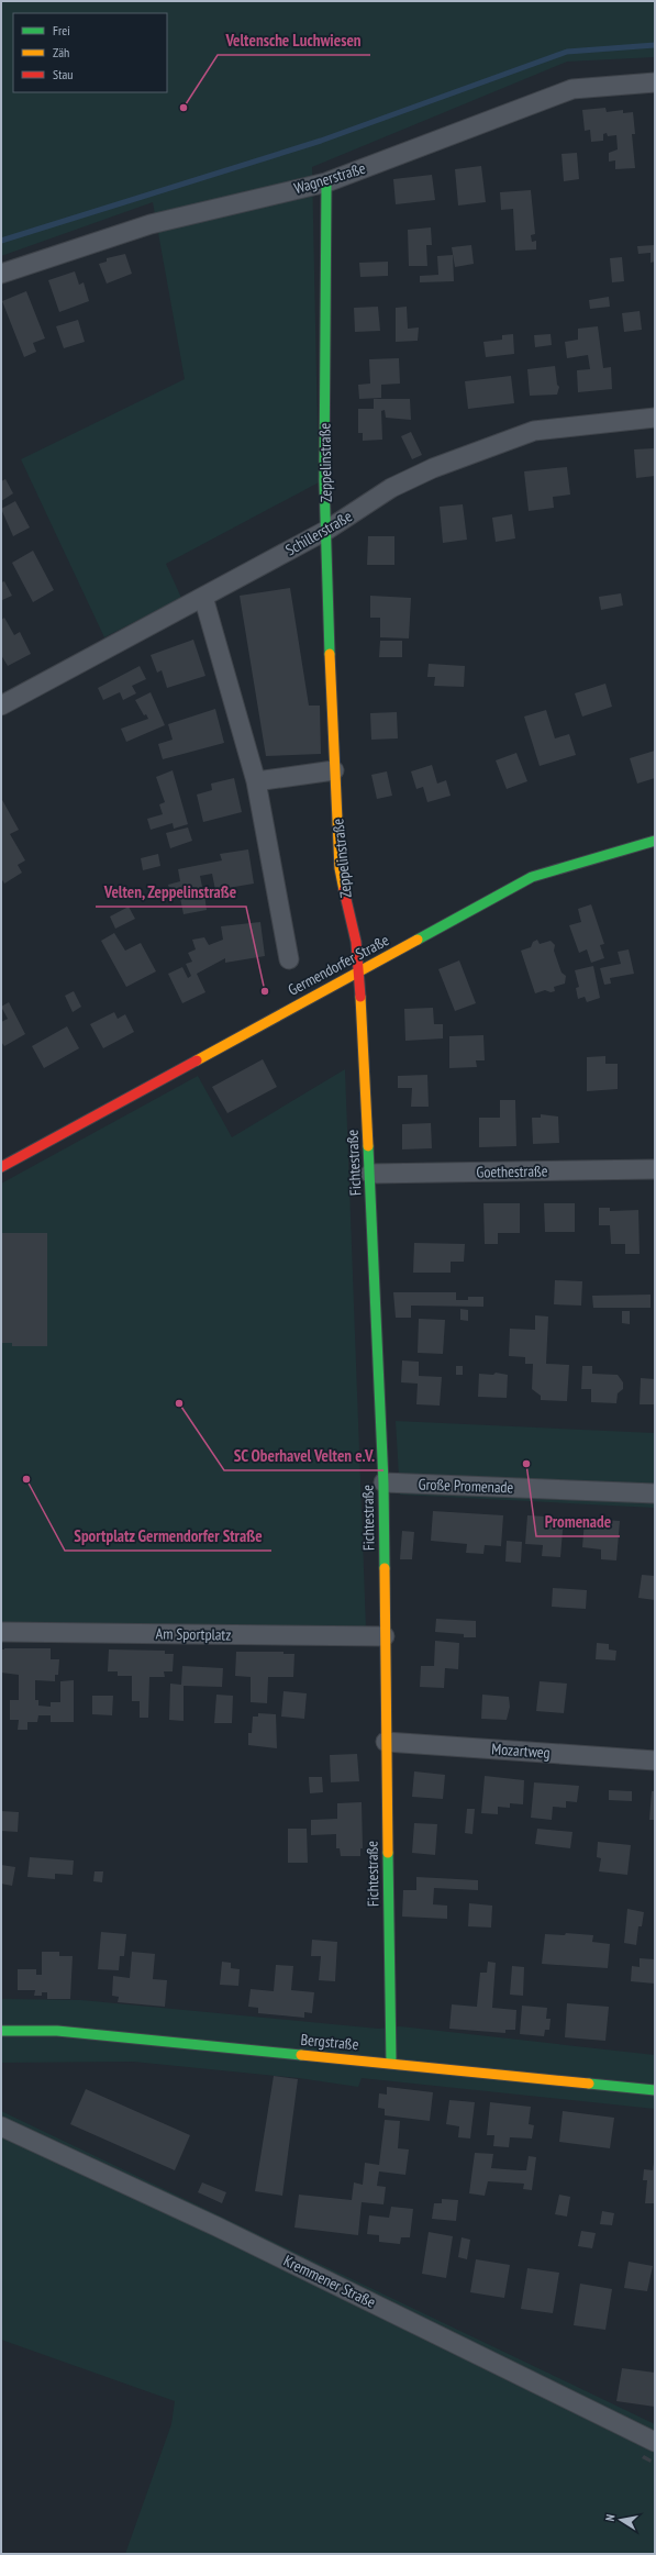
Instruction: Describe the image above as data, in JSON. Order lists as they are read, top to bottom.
{
  "streets": {
    "street": [
      "Wagnerstraße",
      "Zeppelinstraße",
      "Schillerstraße",
      "Germendorfer Straße",
      "Fichtestraße",
      "Goethestraße",
      "Große Promenade",
      "Am Sportplatz",
      "Mozartweg",
      "Bergstraße",
      "Kremmener Straße"
    ]
  },
  "crossings": [
    ["Wagnerstraße", "Zeppelinstraße"],
    ["Zeppelinstraße", "Schillerstraße"],
    ["Zeppelinstraße", "Germendorfer Straße"],
    ["Zeppelinstraße", "Fichtestraße"],
    ["Germendorfer Straße", "Fichtestraße"],
    ["Fichtestraße", "Goethestraße"],
    ["Fichtestraße", "Große Promenade"],
    ["Fichtestraße", "Am Sportplatz"],
    ["Fichtestraße", "Mozartweg"],
    ["Fichtestraße", "Bergstraße"]
  ],
  "places": [
    "Veltensche Luchwiesen",
    "Velten, Zeppelinstraße",
    "SC Oberhavel Velten e.V.",
    "Promenade",
    "Sportplatz Germendorfer Straße"
  ],
  "legend": ["Frei", "Zäh", "Stau"],
  "north": "left"
}
